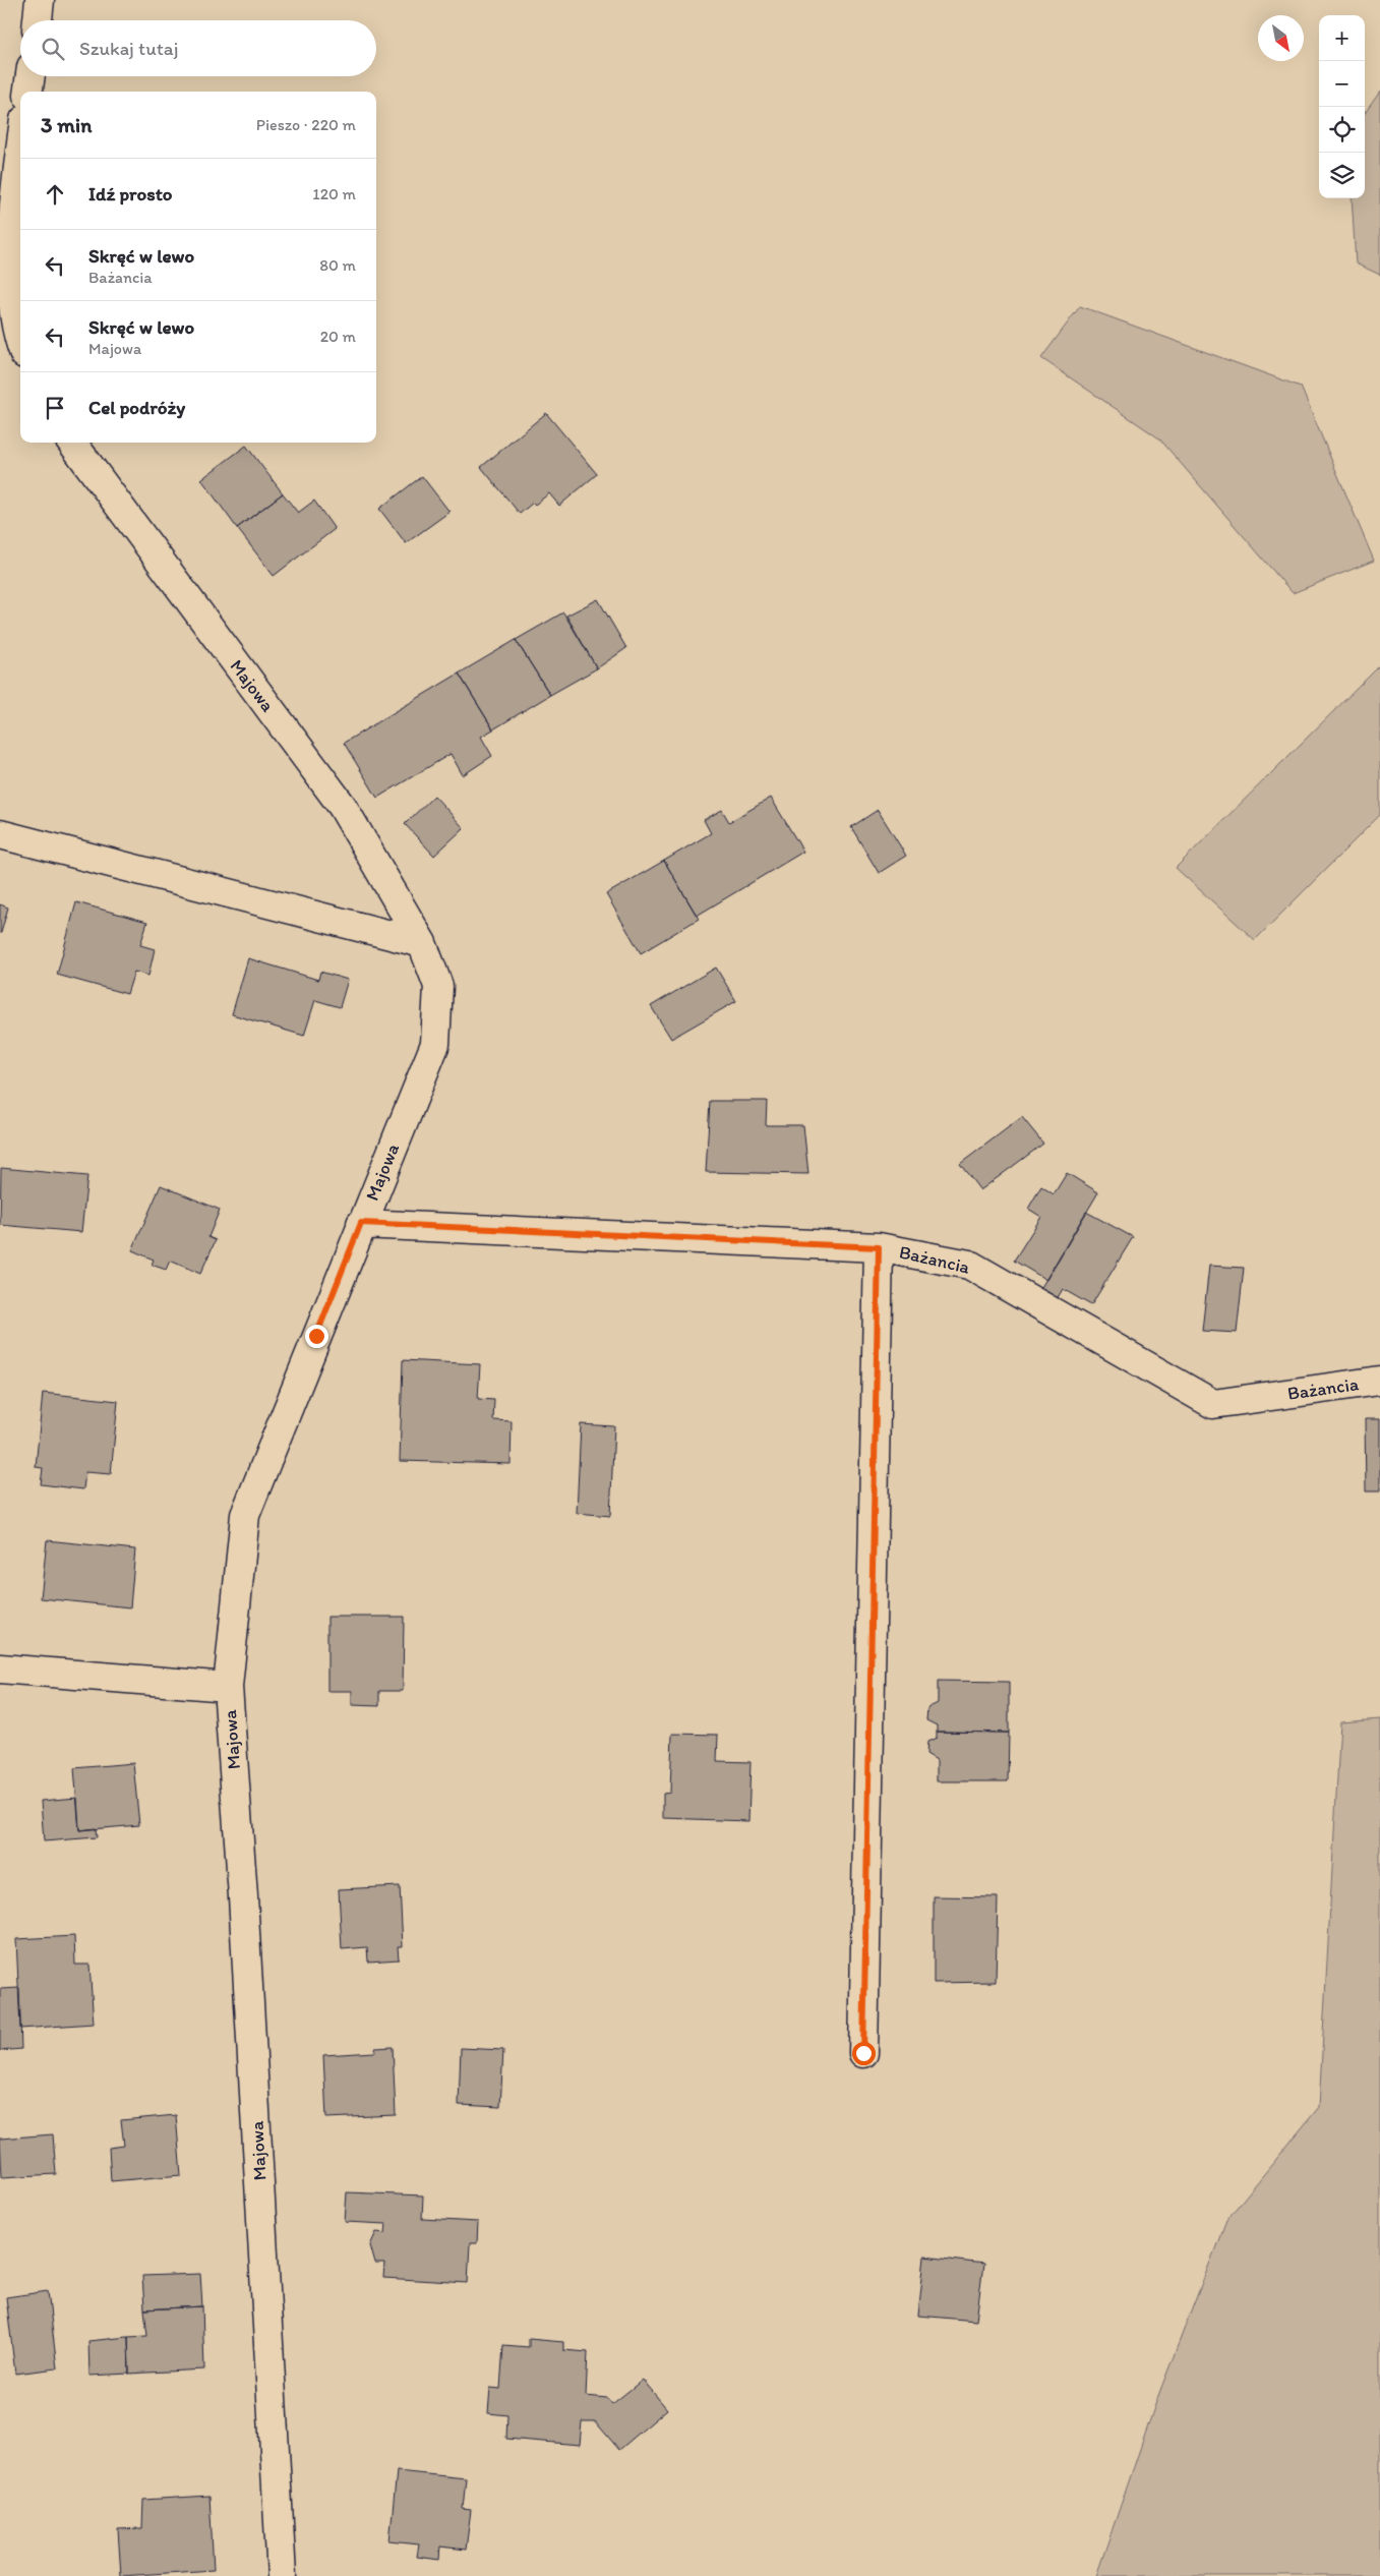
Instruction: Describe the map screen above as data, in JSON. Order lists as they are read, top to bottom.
{
  "streets": {
    "street": ["Majowa", "Bażancia"]
  },
  "crossings": [
    ["Majowa", "Bażancia"]
  ],
  "north": "bottom right",
  "page": {
    "map_buttons": ["+", "−"],
    "search": "Szukaj tutaj",
    "heading": ["3 min", "Pieszo · 220 m"],
    "list": [
      ["Idź prosto", "120 m"],
      ["Skręć w lewo", "Bażancia", "80 m"],
      ["Skręć w lewo", "Majowa", "20 m"],
      "Cel podróży"
    ]
  }
}
